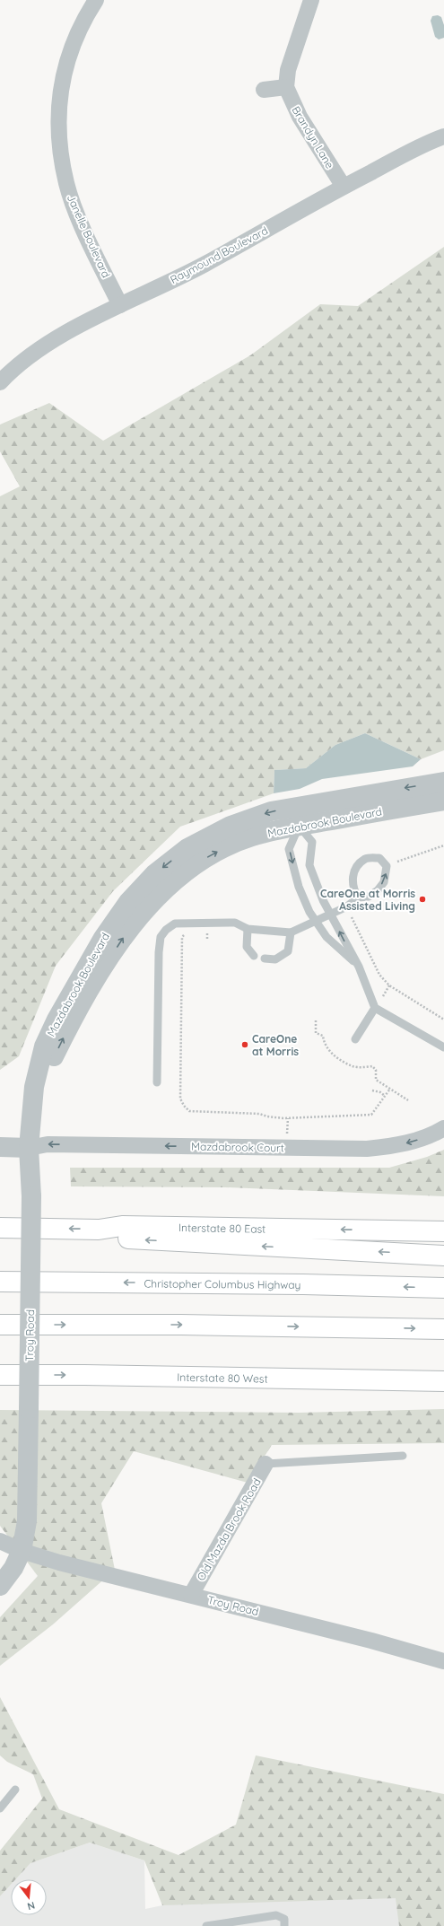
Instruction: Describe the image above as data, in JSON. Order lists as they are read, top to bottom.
{
  "streets": {
    "highway": ["Interstate 80 East", "Christopher Columbus Highway", "Interstate 80 West"],
    "street": [
      "Brandyn Lane",
      "Janelle Boulevard",
      "Raymound Boulevard",
      "Mazdabrook Boulevard",
      "Mazdabrook Court",
      "Troy Road",
      "Old Mazda Brook Road"
    ]
  },
  "crossings": [
    ["Brandyn Lane", "Raymound Boulevard"],
    ["Janelle Boulevard", "Raymound Boulevard"],
    ["Mazdabrook Boulevard", "Mazdabrook Court"],
    ["Mazdabrook Boulevard", "Troy Road"],
    ["Mazdabrook Court", "Troy Road"],
    ["Troy Road", "Old Mazda Brook Road"]
  ],
  "one_way": ["Mazdabrook Court"],
  "places": ["CareOne at Morris Assisted Living", "CareOne at Morris"],
  "north": "bottom"
}
